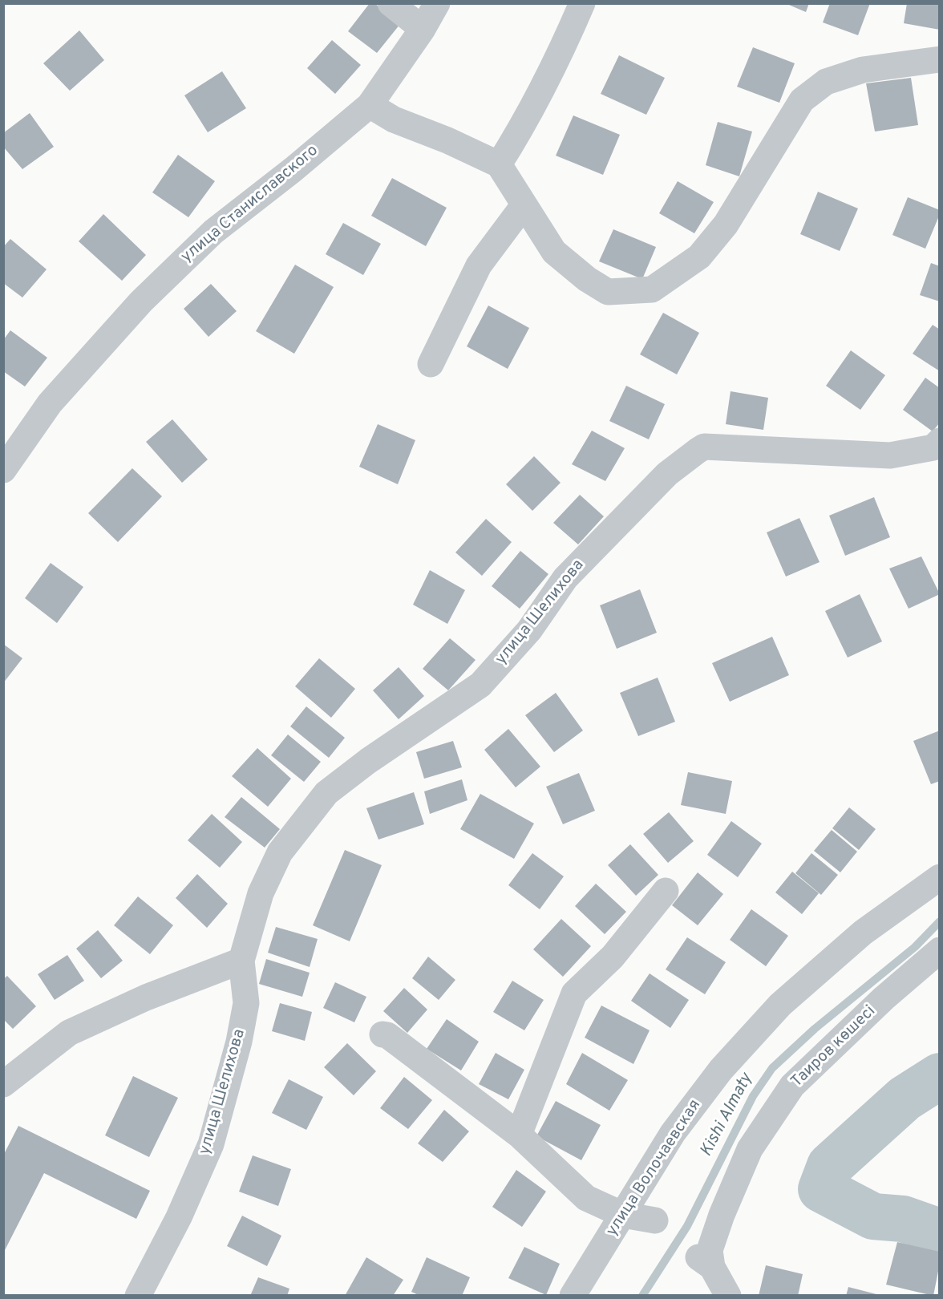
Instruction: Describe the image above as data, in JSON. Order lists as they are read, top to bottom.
{
  "streets": {
    "street": [
      "улица Станиславского",
      "улица Шелихова",
      "Таиров көшесі",
      "улица Волочаевская"
    ]
  },
  "water": ["Kіshі Almaty"]
}
